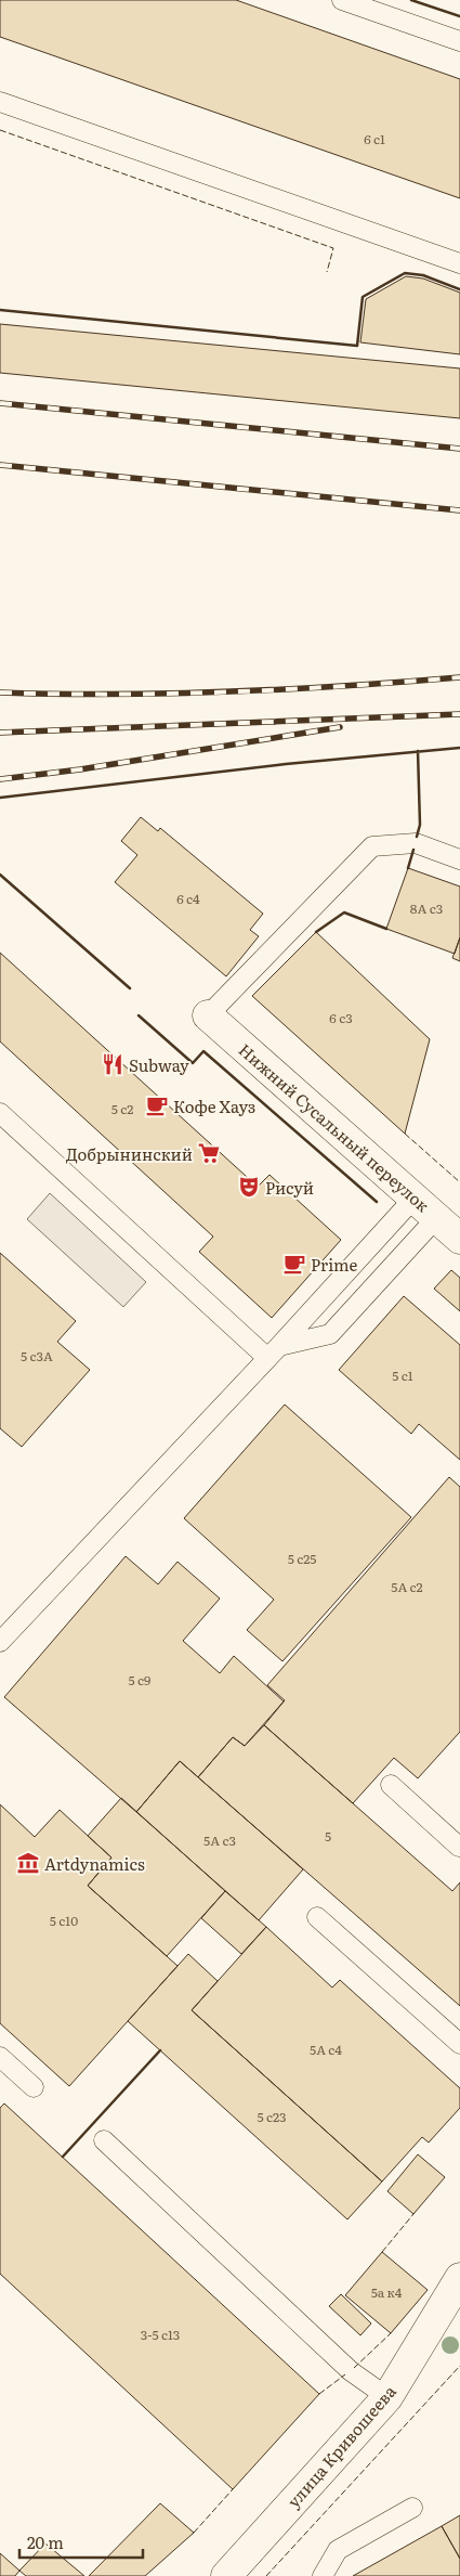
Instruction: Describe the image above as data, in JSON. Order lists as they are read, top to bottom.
{
  "streets": {
    "street": ["Нижний Сусальный переулок", "улица Кривошеева"]
  },
  "places": {
    "restaurant": ["Subway"],
    "cafe": ["Кофе Хауз", "Prime"],
    "supermarket": ["Добрынинский"],
    "theatre": ["Рисуй"],
    "museum": ["Artdynamics"]
  },
  "house_numbers": [
    "6 с1",
    "6 с4",
    "8А с3",
    "6 с3",
    "5 с2",
    "5 с3А",
    "5 с1",
    "5 с25",
    "5А с2",
    "5 с9",
    "5",
    "5А с3",
    "5 с10",
    "5А с4",
    "5 с23",
    "5а к4",
    "3-5 с13"
  ],
  "scale_bar": "20 m"
}
